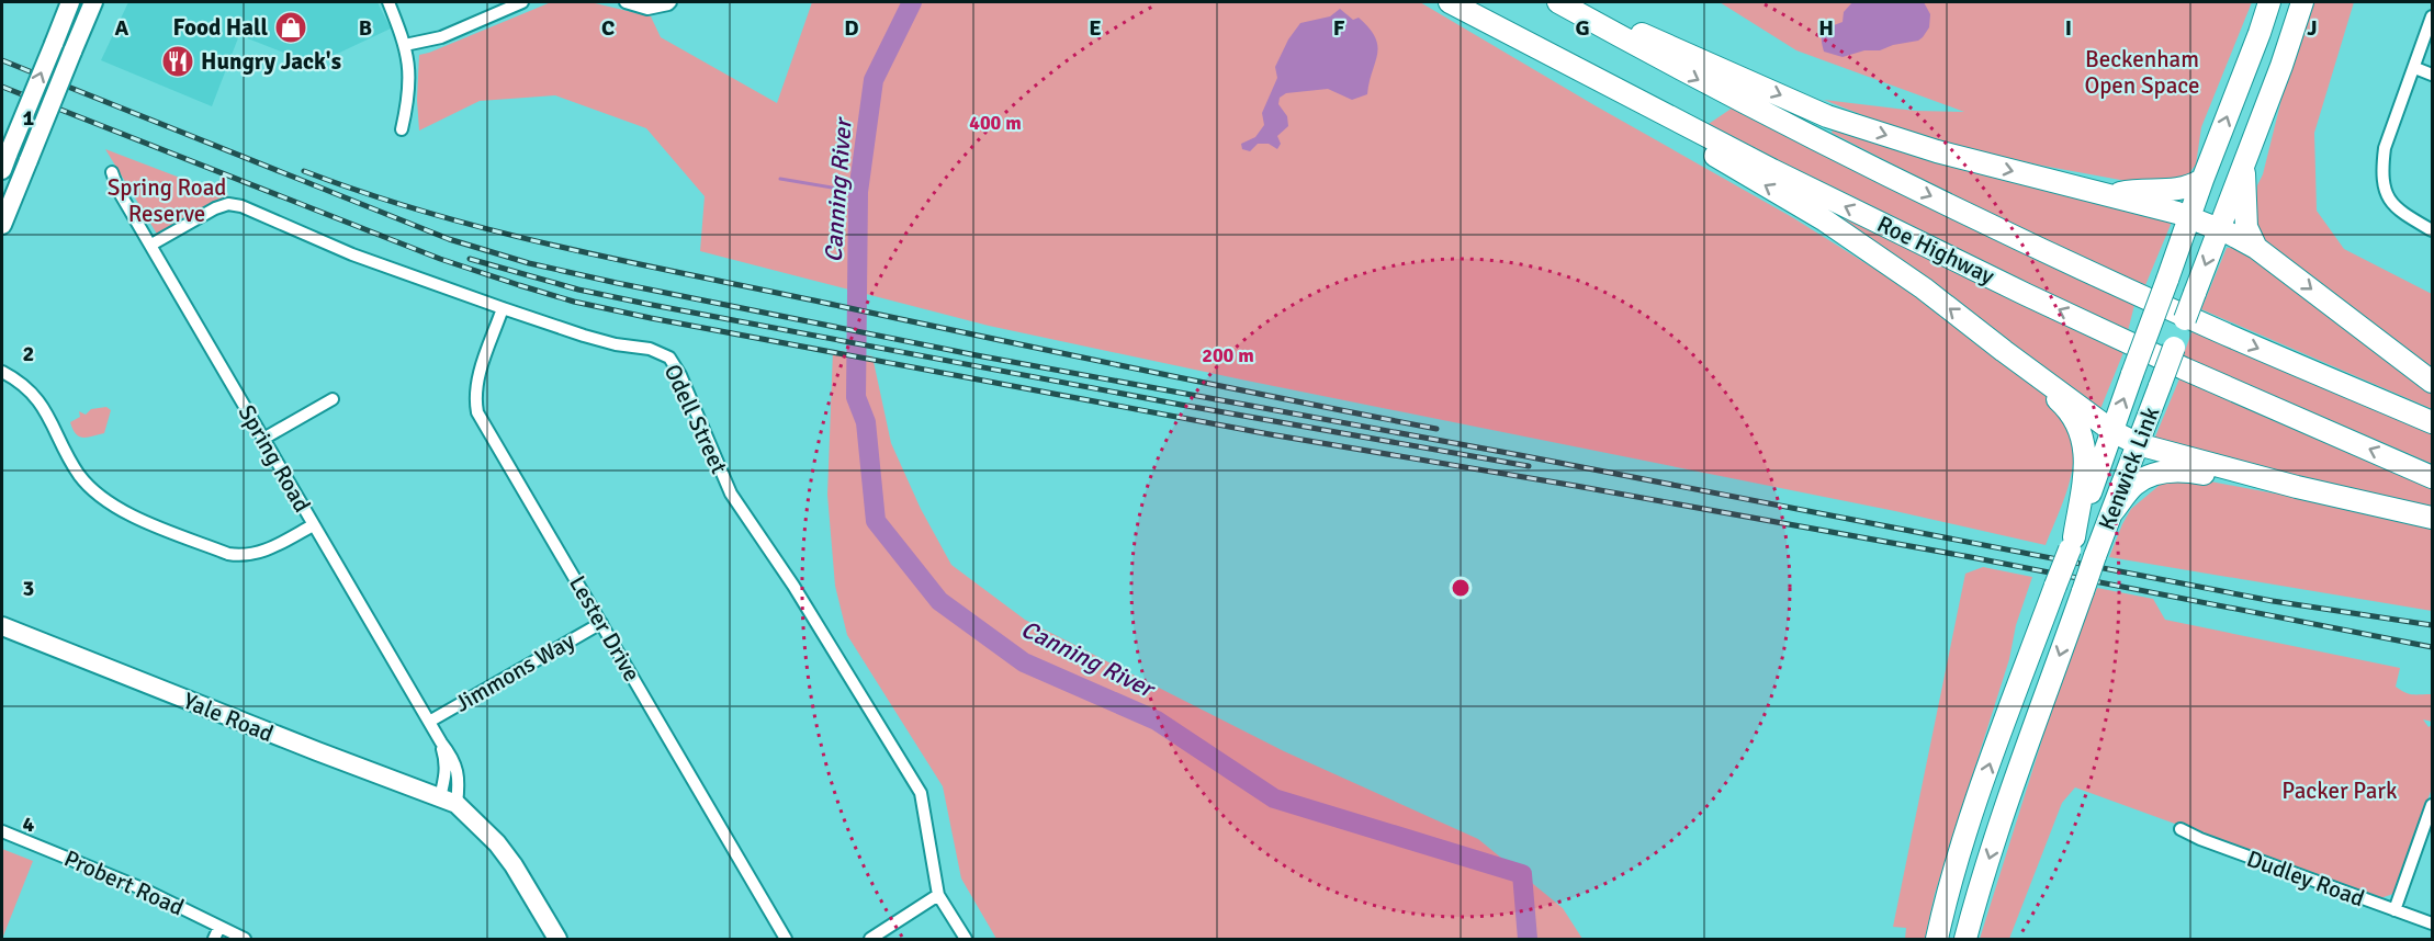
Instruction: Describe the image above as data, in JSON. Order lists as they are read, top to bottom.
{
  "streets": {
    "highway": ["Roe Highway", "Kenwick Link"],
    "main road": ["Yale Road"],
    "street": [
      "Odell Street",
      "Spring Road",
      "Lester Drive",
      "Jimmons Way",
      "Dudley Road",
      "Probert Road"
    ]
  },
  "crossings": [
    ["Odell Street", "Spring Road"],
    ["Odell Street", "Lester Drive"],
    ["Spring Road", "Jimmons Way"],
    ["Spring Road", "Yale Road"],
    ["Lester Drive", "Jimmons Way"]
  ],
  "water": ["Canning River"],
  "parks": ["Beckenham Open Space", "Spring Road Reserve", "Packer Park"],
  "places": {
    "shop": ["Food Hall"],
    "restaurant": ["Hungry Jack's"]
  },
  "grid": {
    "columns": [
      "A",
      "B",
      "C",
      "D",
      "E",
      "F",
      "G",
      "H",
      "I",
      "J"
    ],
    "rows": [
      "1",
      "2",
      "3",
      "4"
    ]
  },
  "rings": ["400 m", "200 m"]
}
